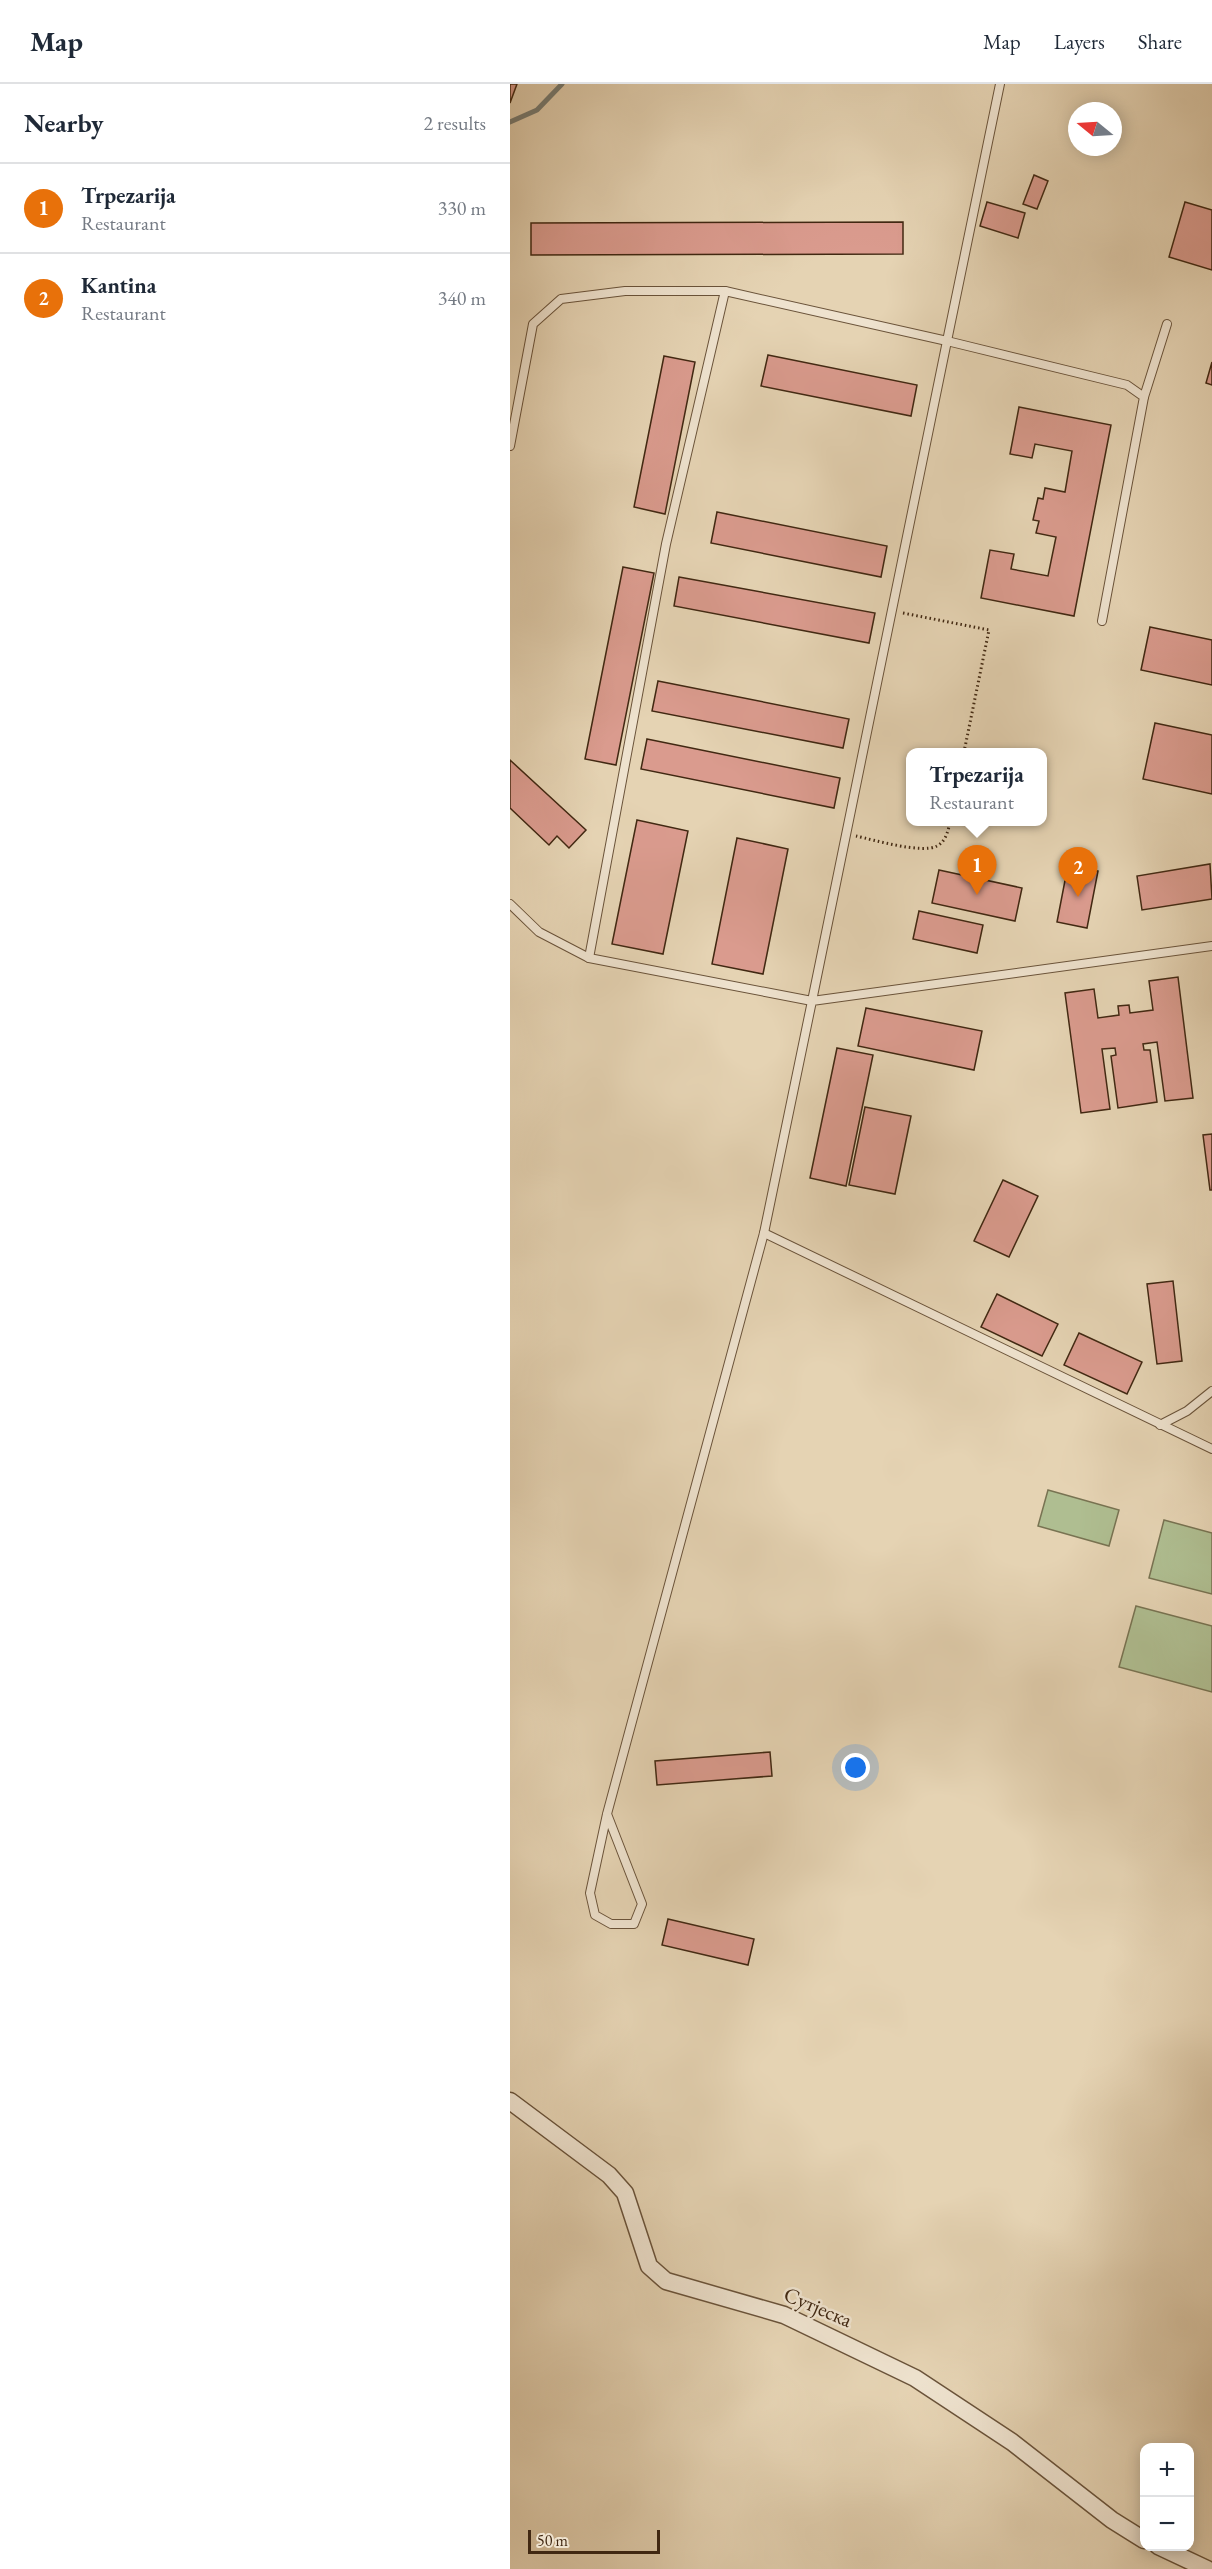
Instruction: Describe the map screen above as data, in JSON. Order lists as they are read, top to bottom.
{
  "streets": {
    "street": ["Сутјеска"]
  },
  "scale_bar": "50 m",
  "north": "left",
  "page": {
    "header": "Map",
    "nav": ["Map", "Layers", "Share"],
    "heading": ["Nearby", "2 results"],
    "list": [
      {
        "mark": "1",
        "name": "Trpezarija",
        "note": "Restaurant",
        "value": "330 m"
      },
      {
        "mark": "2",
        "name": "Kantina",
        "note": "Restaurant",
        "value": "340 m"
      }
    ],
    "popup": ["Trpezarija", "Restaurant"],
    "pins": ["1", "2"],
    "map_buttons": ["+", "−"],
    "scale": "50 m"
  }
}
